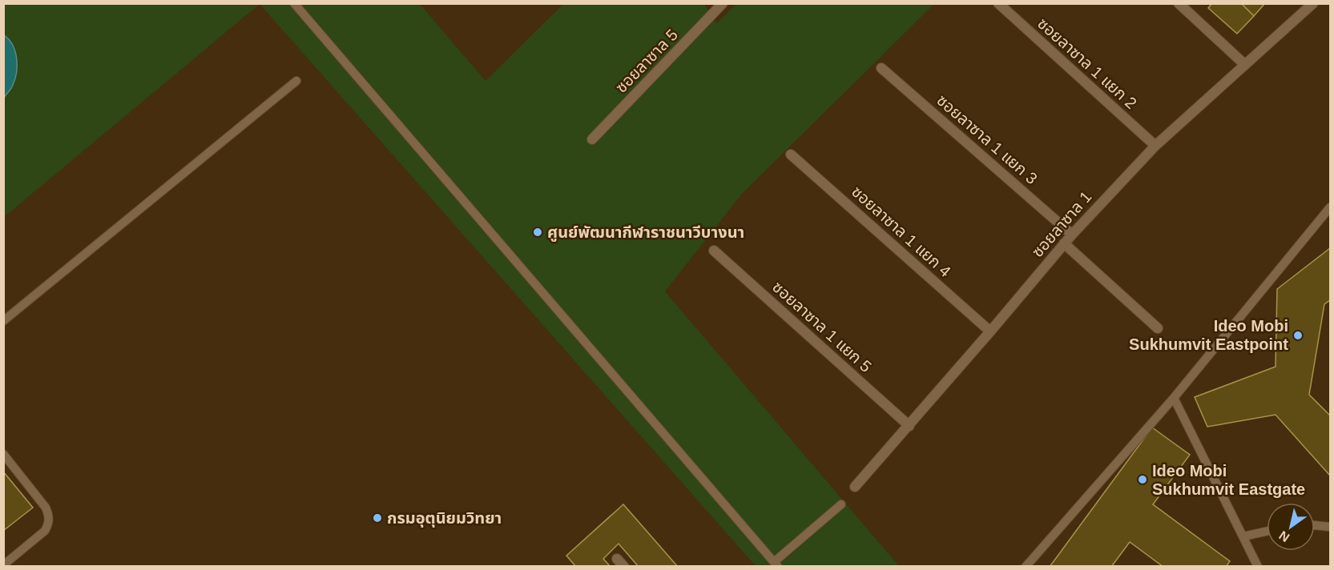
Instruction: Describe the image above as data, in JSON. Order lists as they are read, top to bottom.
{
  "streets": {
    "street": [
      "ซอยลาซาล 5",
      "ซอยลาซาล 1 แยก 2",
      "ซอยลาซาล 1 แยก 3",
      "ซอยลาซาล 1",
      "ซอยลาซาล 1 แยก 4",
      "ซอยลาซาล 1 แยก 5"
    ]
  },
  "crossings": [
    ["ซอยลาซาล 1 แยก 2", "ซอยลาซาล 1"],
    ["ซอยลาซาล 1 แยก 3", "ซอยลาซาล 1"],
    ["ซอยลาซาล 1", "ซอยลาซาล 1 แยก 4"],
    ["ซอยลาซาล 1", "ซอยลาซาล 1 แยก 5"]
  ],
  "places": [
    "ศูนย์พัฒนากีฬาราชนาวีบางนา",
    "Ideo Mobi Sukhumvit Eastpoint",
    "Ideo Mobi Sukhumvit Eastgate",
    "กรมอุตุนิยมวิทยา"
  ],
  "north": "bottom left"
}
